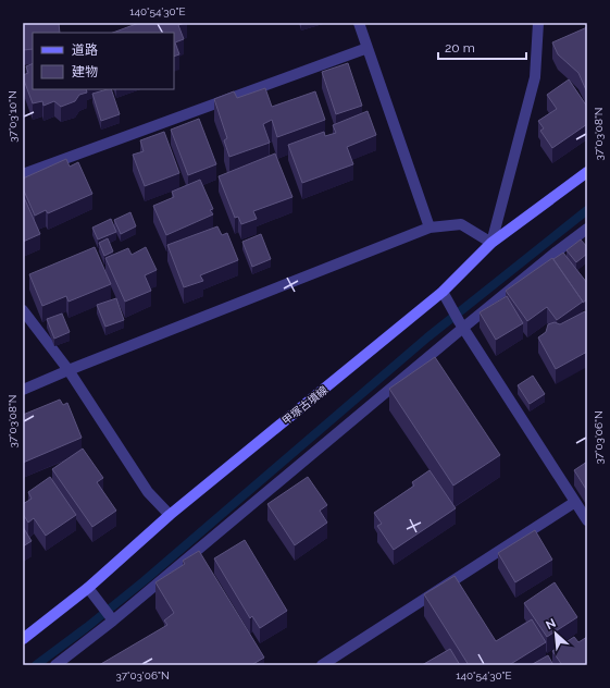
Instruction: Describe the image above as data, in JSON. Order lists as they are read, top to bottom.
{
  "streets": {
    "main road": ["甲塚古墳線"]
  },
  "legend": ["道路", "建物"],
  "scale_bar": "20 m",
  "north": "top left",
  "coordinates": [
    "140°54'30\"E",
    "37°03'10\"N",
    "37°03'08\"N",
    "37°03'06\"N"
  ]
}
